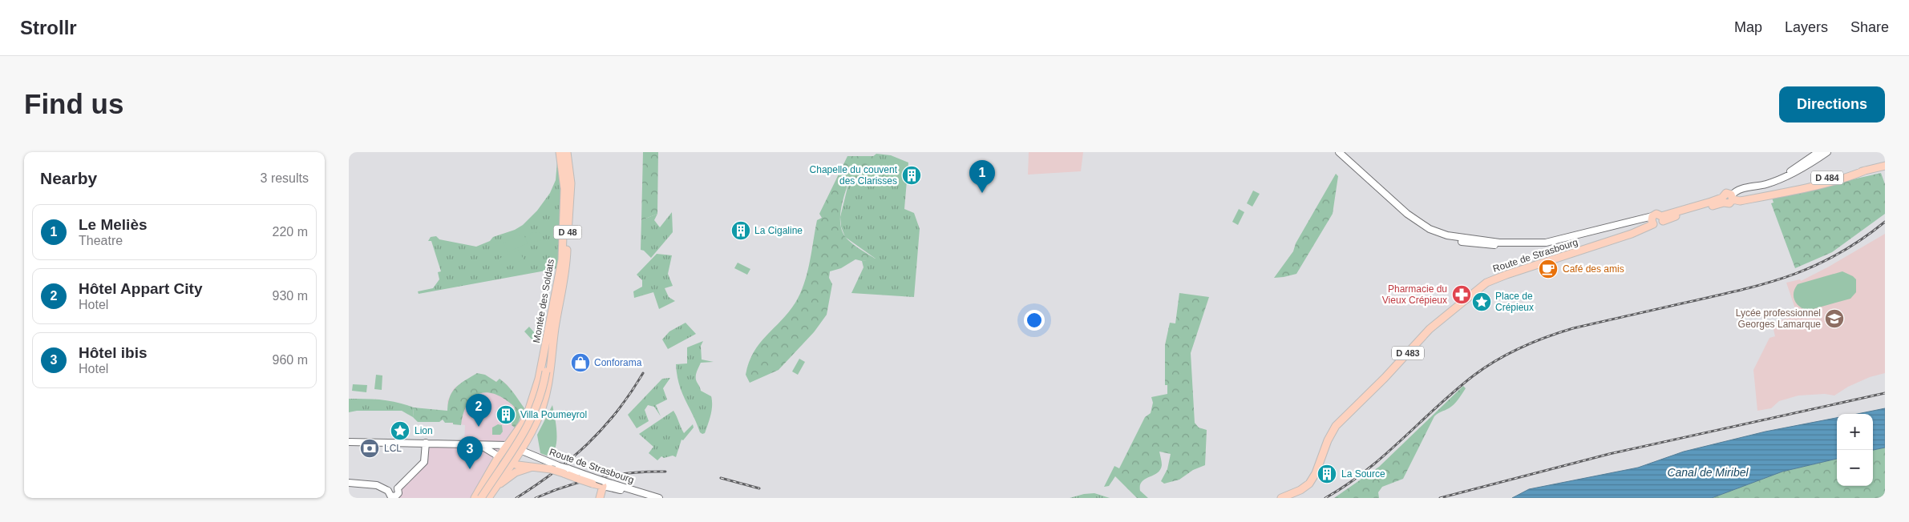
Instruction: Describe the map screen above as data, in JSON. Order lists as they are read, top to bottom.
{
  "streets": {
    "main road": [
      "D 484",
      "D 48",
      "Route de Strasbourg",
      "Montée des Soldats",
      "D 483"
    ]
  },
  "crossings": [
    ["Route de Strasbourg", "Montée des Soldats"]
  ],
  "water": ["Canal de Miribel"],
  "places": {
    "building": [
      "Chapelle du couvent des Clarisses",
      "La Cigaline",
      "Villa Poumeyrol",
      "La Source"
    ],
    "cafe": ["Café des amis"],
    "pharmacy": ["Pharmacie du Vieux Crépieux"],
    "place": ["Place de Crépieux", "Lion"],
    "school or university": ["Lycée professionnel Georges Lamarque"],
    "shop": ["Conforama"],
    "bank": ["LCL"]
  },
  "page": {
    "header": "Strollr",
    "nav": ["Map", "Layers", "Share"],
    "buttons": "Directions",
    "title": "Find us",
    "heading": ["Nearby", "3 results"],
    "pins": ["1", "2", "3"],
    "list": [
      {
        "mark": "1",
        "name": "Le Meliès",
        "note": "Theatre",
        "value": "220 m"
      },
      {
        "mark": "2",
        "name": "Hôtel Appart City",
        "note": "Hotel",
        "value": "930 m"
      },
      {
        "mark": "3",
        "name": "Hôtel ibis",
        "note": "Hotel",
        "value": "960 m"
      }
    ],
    "map_buttons": ["+", "−"]
  }
}
